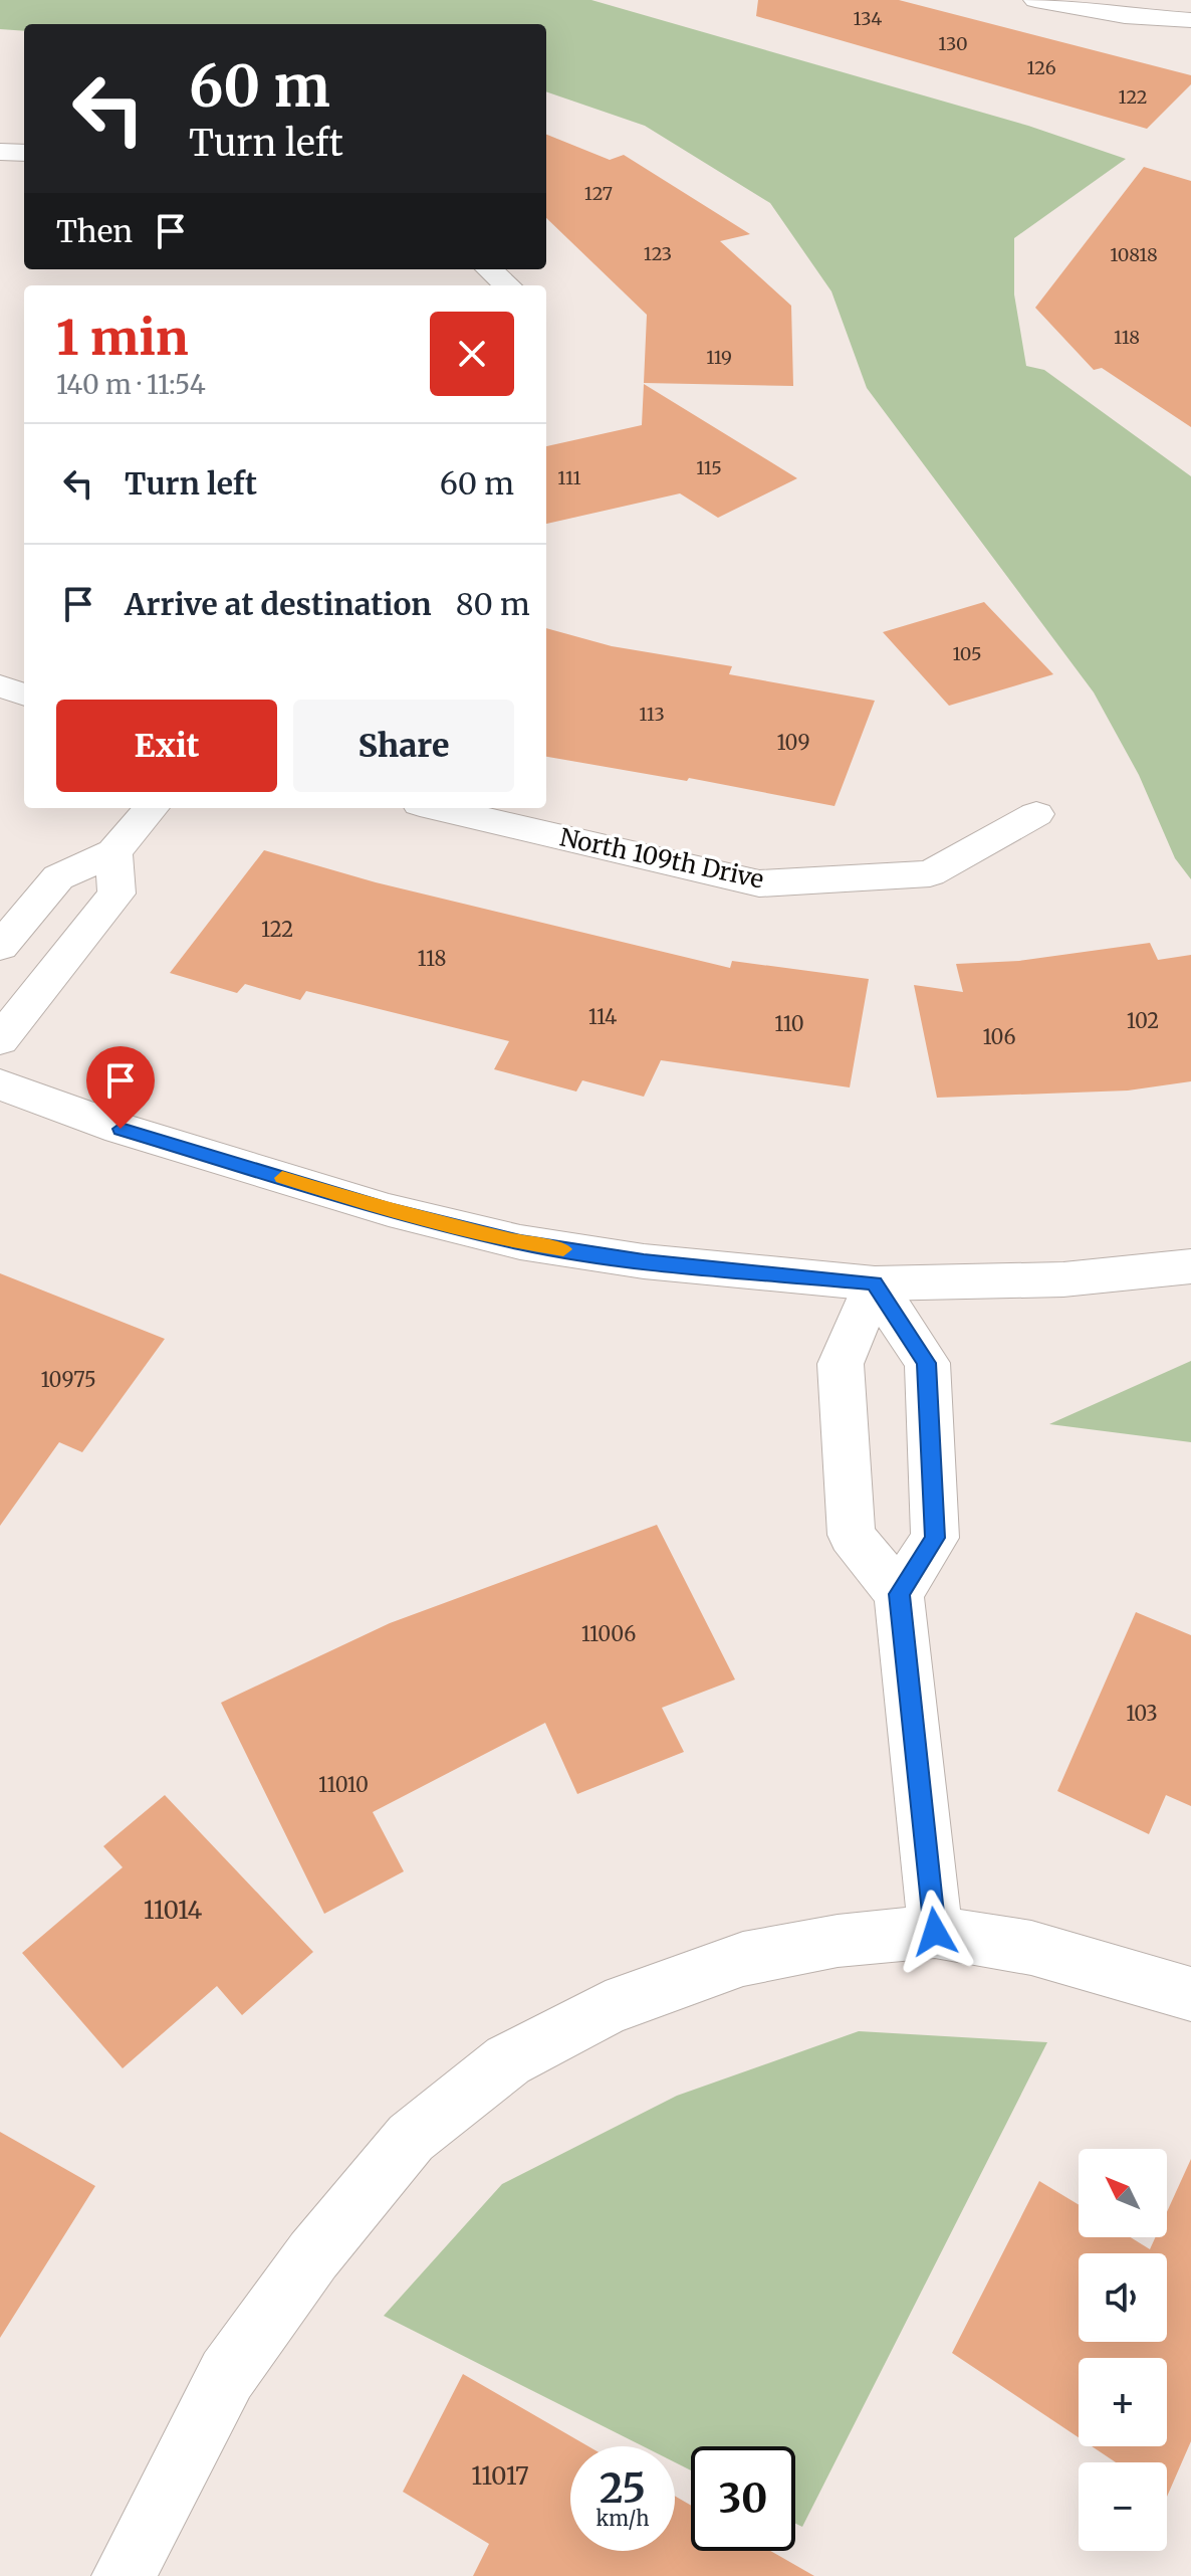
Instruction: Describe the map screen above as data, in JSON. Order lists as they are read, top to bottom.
{
  "streets": {
    "street": ["North 109th Drive"]
  },
  "house_numbers": [
    "134",
    "130",
    "126",
    "122",
    "127",
    "123",
    "10818",
    "118",
    "119",
    "115",
    "111",
    "105",
    "113",
    "109",
    "122",
    "118",
    "114",
    "102",
    "110",
    "106",
    "10975",
    "11006",
    "103",
    "11010",
    "11014",
    "11017"
  ],
  "north": "top left",
  "page": {
    "turn": ["60 m", "Turn left"],
    "then": "Then",
    "heading": ["1 min", "140 m · 11:54"],
    "list": [
      {
        "name": "Turn left",
        "value": "60 m"
      },
      {
        "name": "Arrive at destination",
        "value": "80 m"
      }
    ],
    "buttons": ["Exit", "Share"],
    "map_buttons": ["+", "−"],
    "speed": "25 km/h",
    "limit": "30"
  }
}
